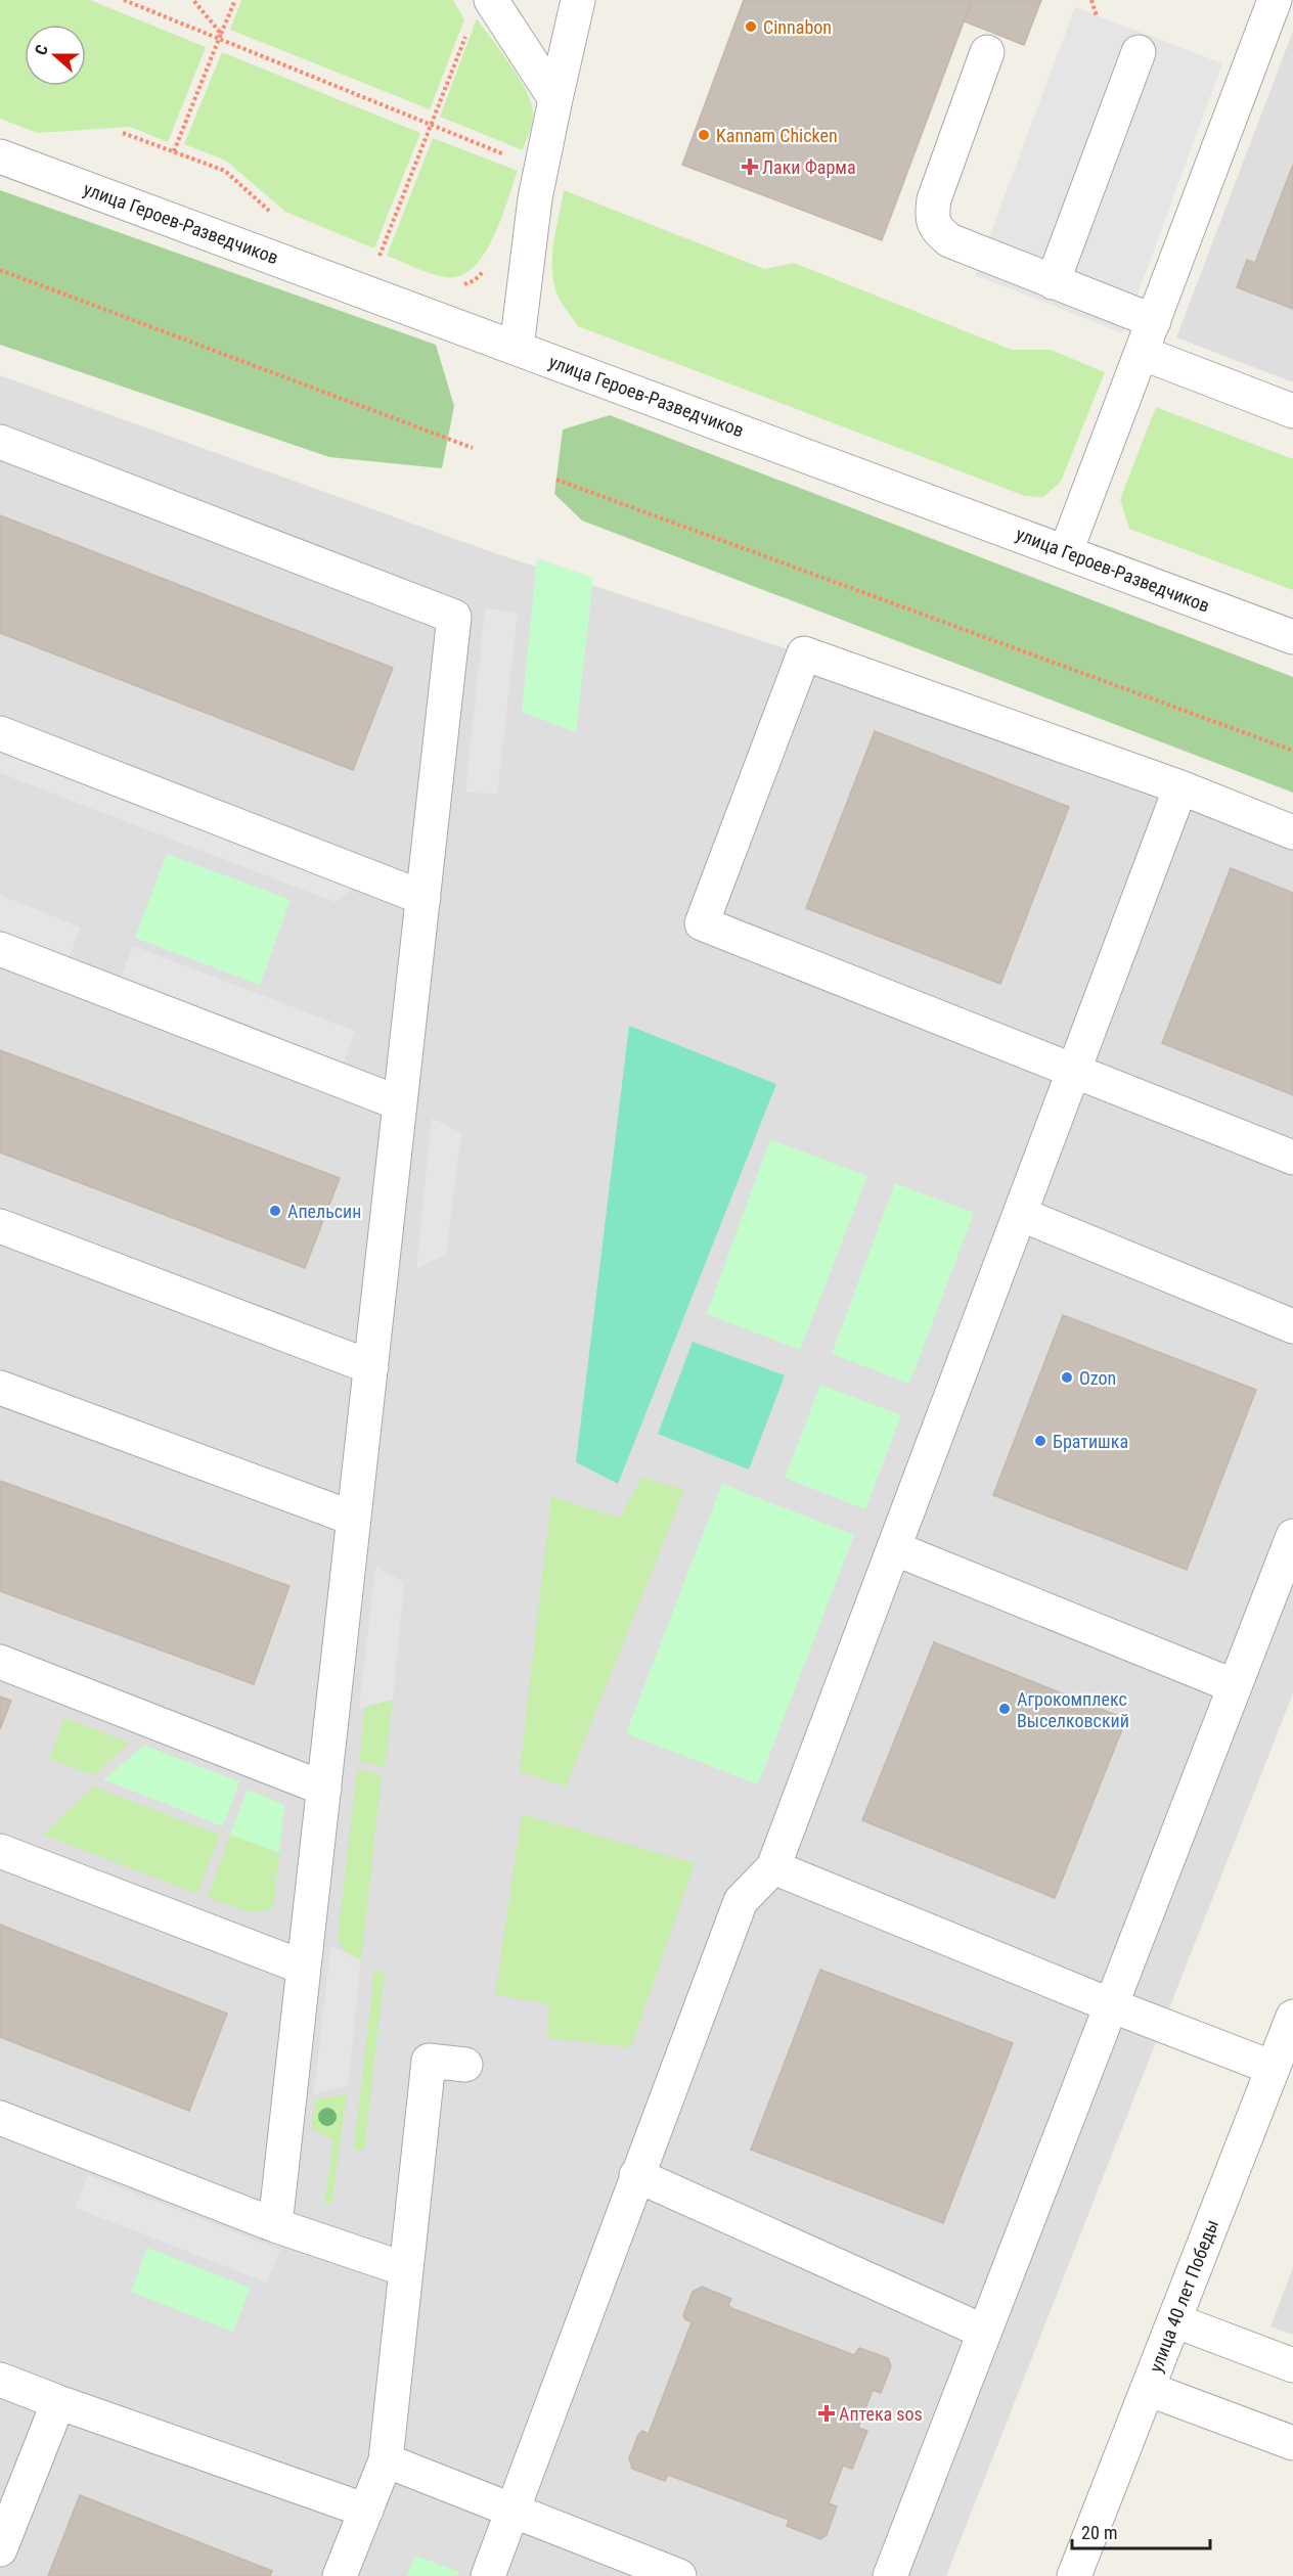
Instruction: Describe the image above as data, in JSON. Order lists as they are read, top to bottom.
{
  "streets": {
    "street": ["улица Героев-Разведчиков", "улица 40 лет Победы"]
  },
  "places": {
    "other": [
      "Cinnabon",
      "Kannam Chicken",
      "Апельсин",
      "Ozon",
      "Братишка",
      "Агрокомплекс Выселковский"
    ],
    "health": ["Лаки Фарма", "Аптека sos"]
  },
  "scale_bar": "20 m",
  "north": "left"
}
